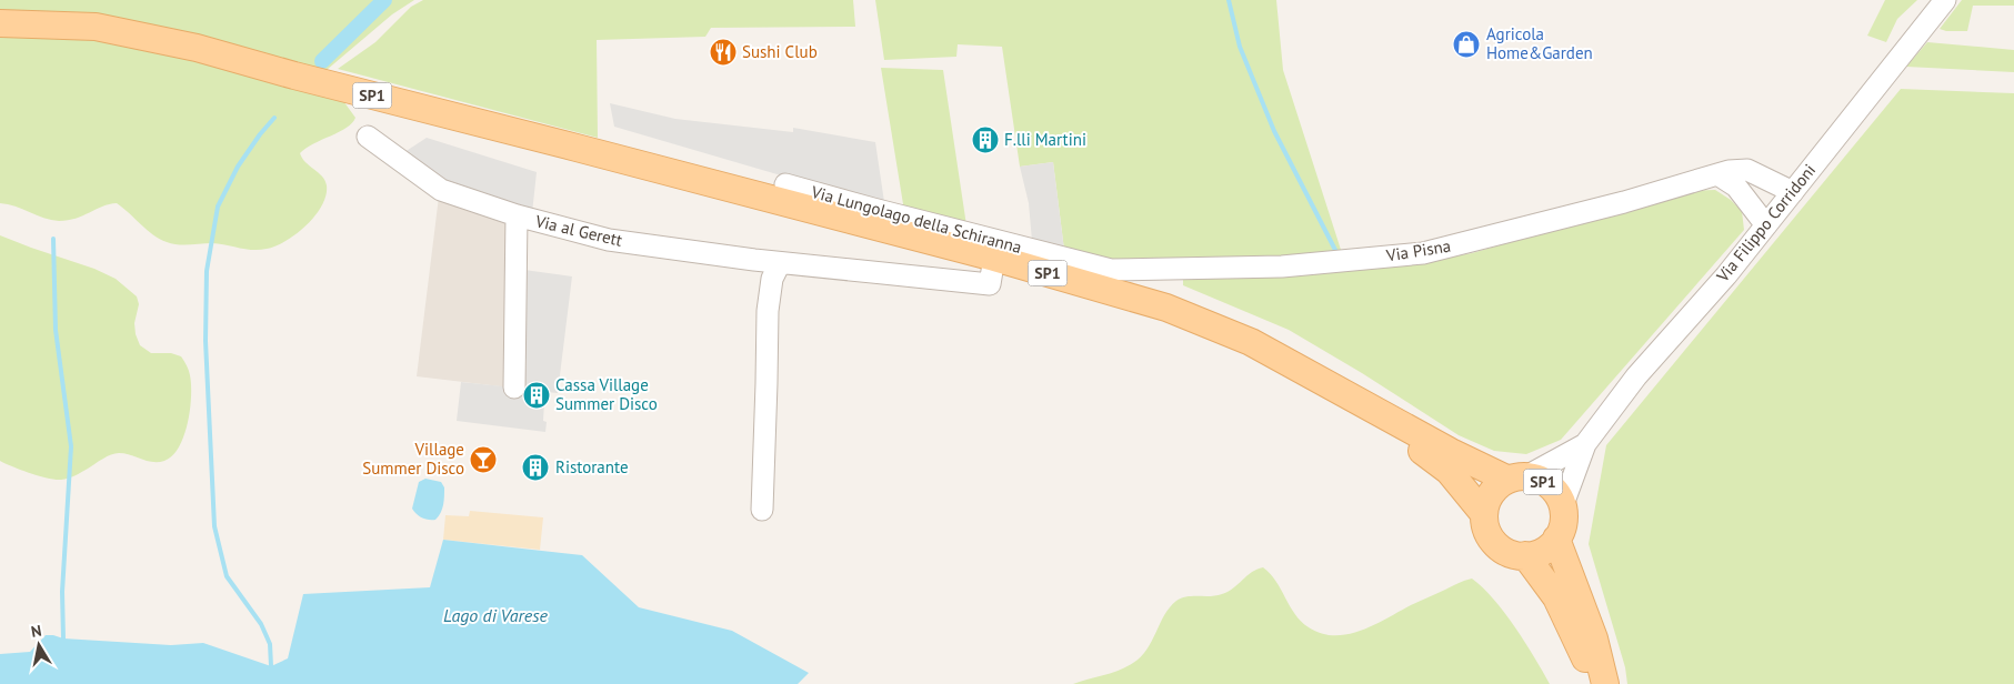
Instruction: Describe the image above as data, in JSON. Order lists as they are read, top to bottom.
{
  "streets": {
    "main road": ["SP1"],
    "street": [
      "Via Lungolago della Schiranna",
      "Via Filippo Corridoni",
      "Via al Gerett",
      "Via Pisna"
    ]
  },
  "crossings": [
    ["SP1", "Via Filippo Corridoni"],
    ["SP1", "Via al Gerett"],
    ["Via Lungolago della Schiranna", "Via Pisna"],
    ["Via Filippo Corridoni", "Via Pisna"]
  ],
  "water": ["Lago di Varese"],
  "places": {
    "shop": ["Agricola Home&Garden"],
    "restaurant": ["Sushi Club"],
    "building": ["F.lli Martini", "Cassa Village Summer Disco", "Ristorante"],
    "bar": ["Village Summer Disco"]
  },
  "north": "top"
}
